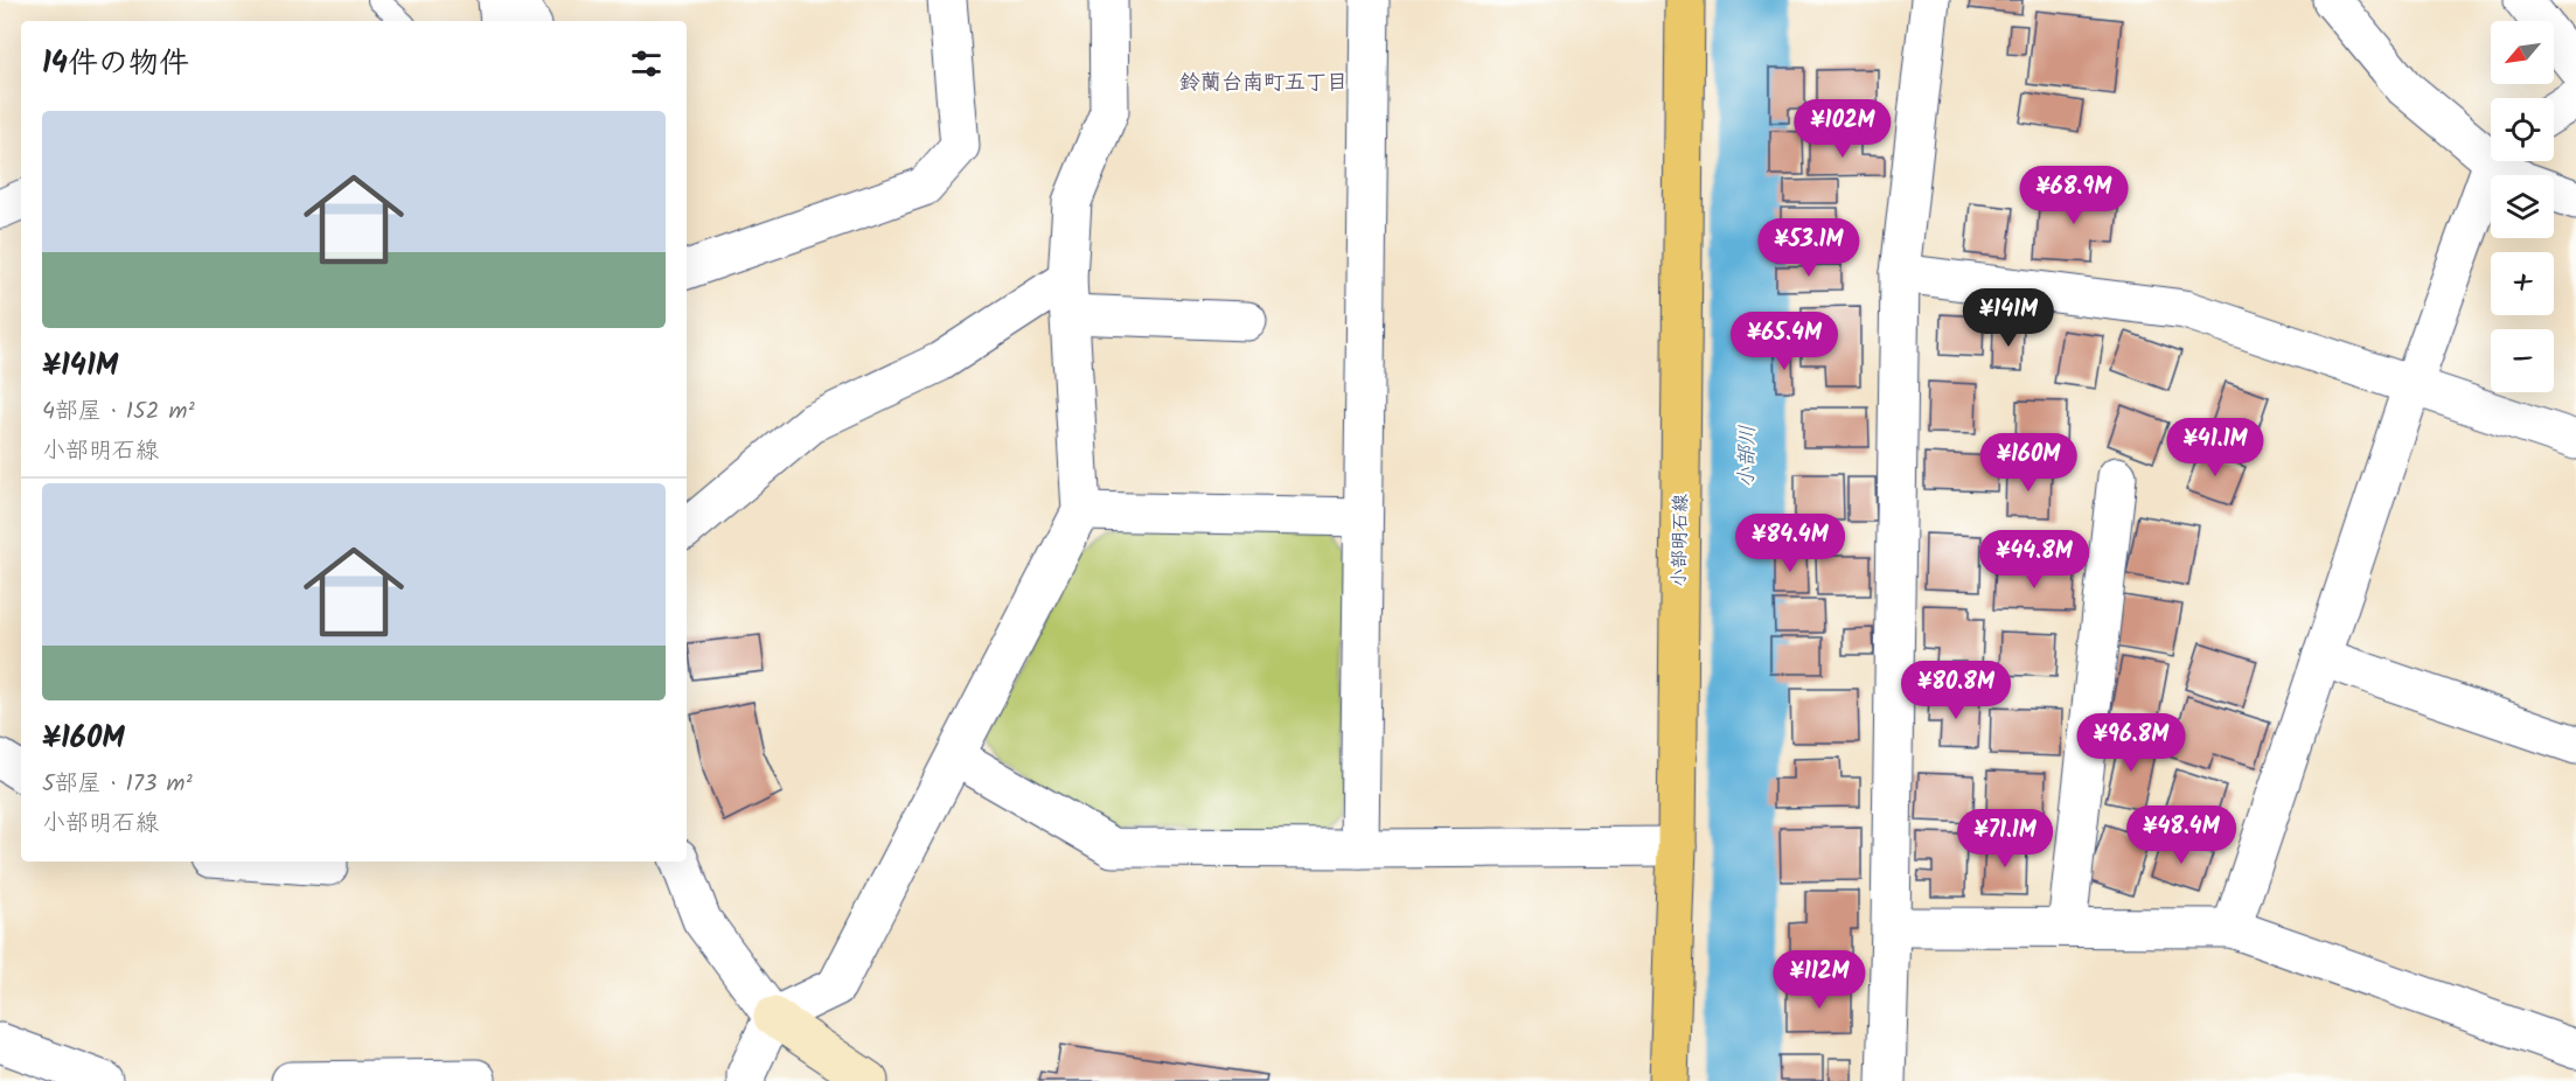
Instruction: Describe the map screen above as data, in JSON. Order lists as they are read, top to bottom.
{
  "streets": {
    "main road": ["小部明石線"]
  },
  "districts": ["鈴蘭台南町五丁目"],
  "water": ["小部川"],
  "north": "bottom left",
  "page": {
    "map_buttons": ["+", "−"],
    "heading": "14件の物件",
    "price": [
      "¥102M",
      "¥68.9M",
      "¥53.1M",
      "¥141M",
      "¥65.4M",
      "¥41.1M",
      "¥160M",
      "¥84.4M",
      "¥44.8M",
      "¥80.8M",
      "¥96.8M",
      "¥48.4M",
      "¥71.1M",
      "¥112M"
    ],
    "list": [
      {
        "name": "¥141M",
        "note": "4部屋 · 152 m² · 小部明石線"
      },
      {
        "name": "¥160M",
        "note": "5部屋 · 173 m² · 小部明石線"
      }
    ]
  }
}
